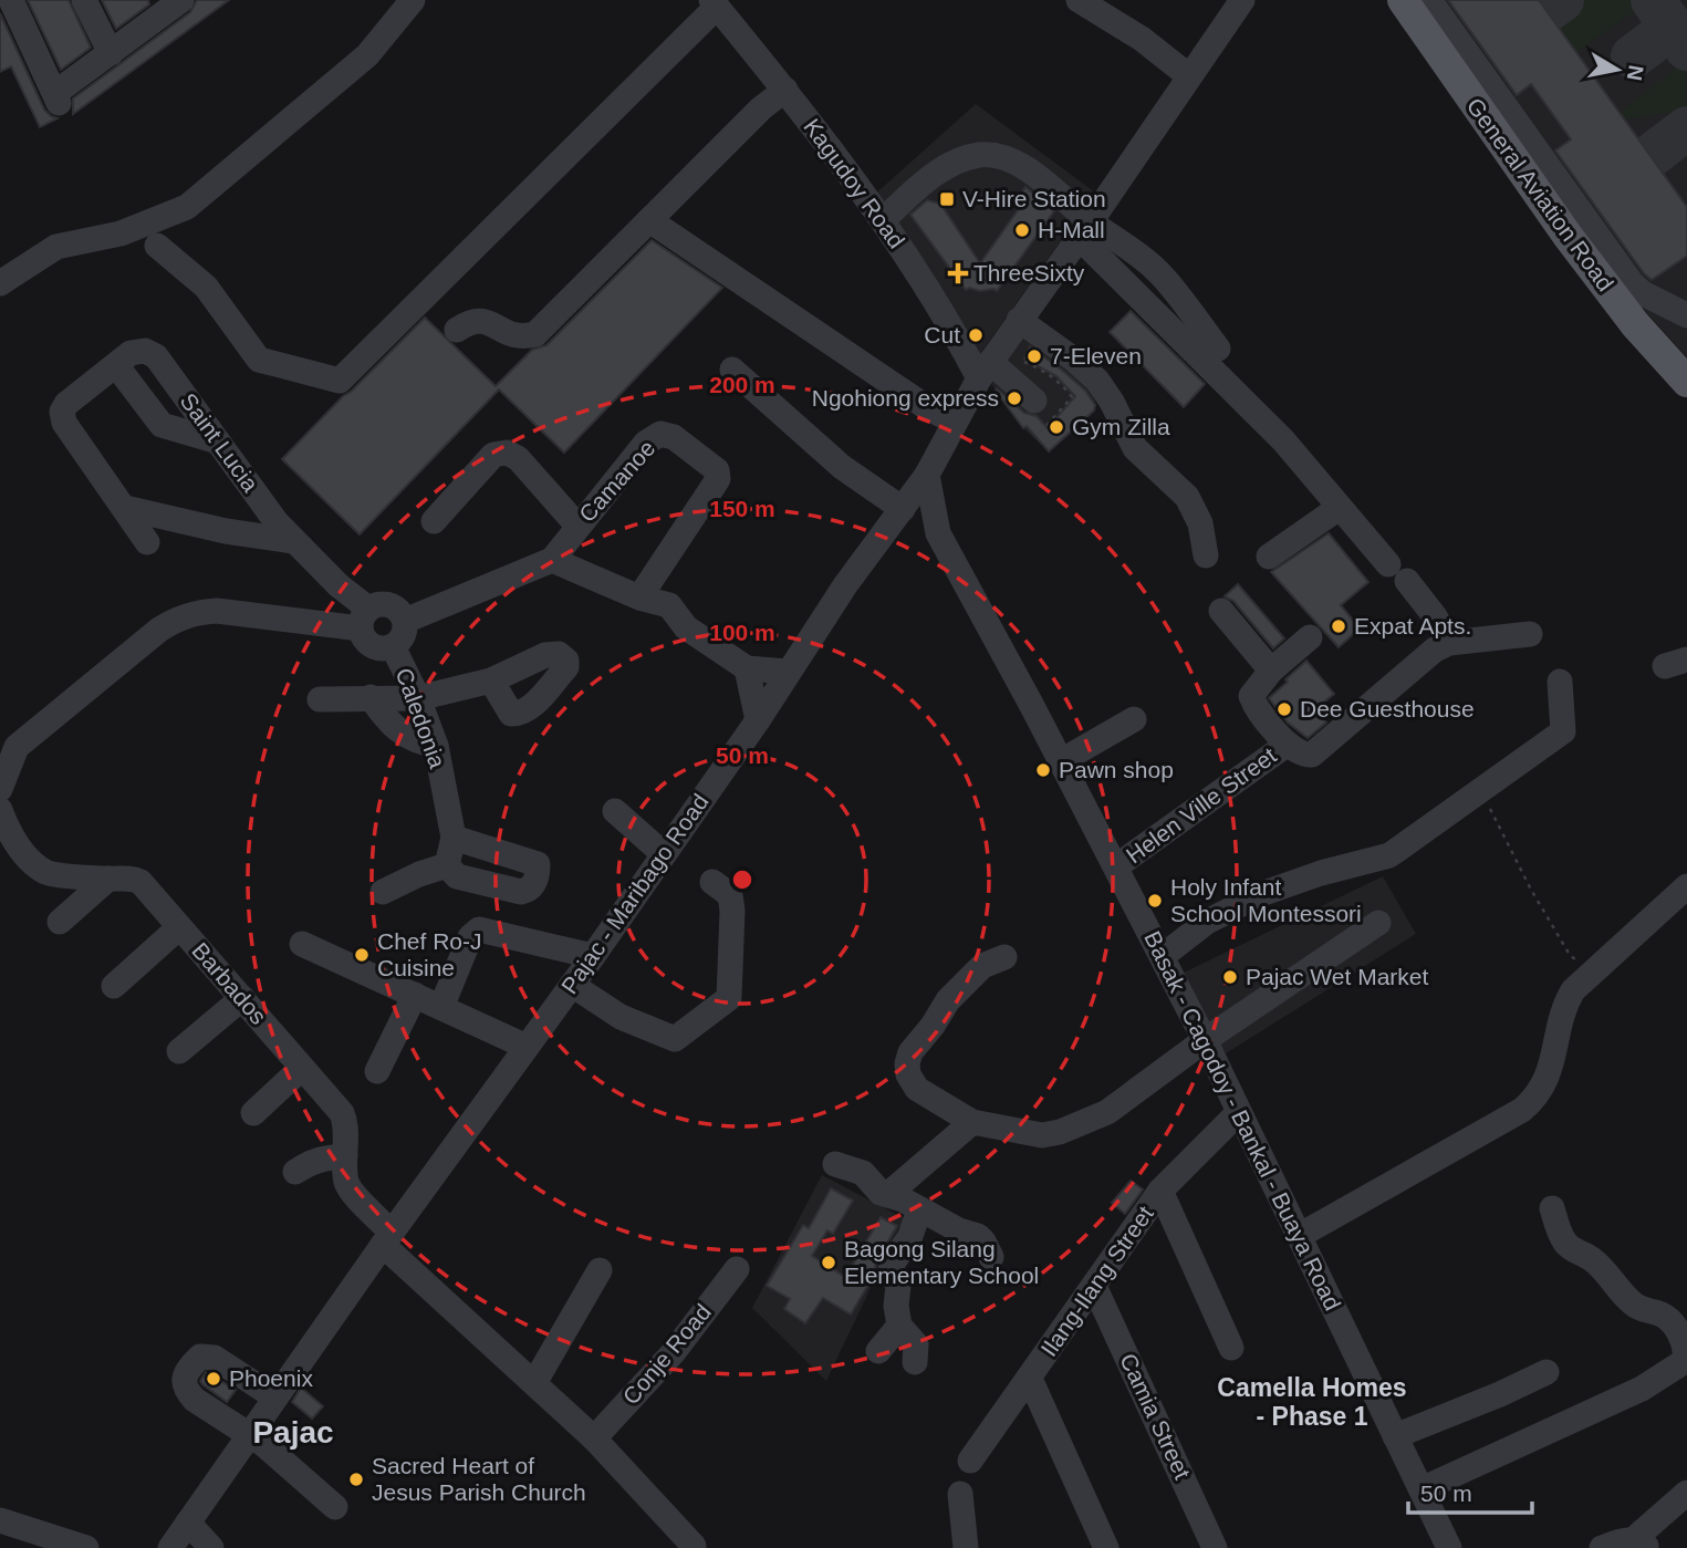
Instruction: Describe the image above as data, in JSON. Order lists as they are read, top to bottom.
{
  "streets": {
    "main road": ["General Aviation Road"],
    "street": [
      "Kagudoy Road",
      "Saint Lucia",
      "Camanoe",
      "Caledonia",
      "Helen Ville Street",
      "Pajac - Maribago Road",
      "Barbados",
      "Basak - Cagodoy - Bankal - Buaya Road",
      "Ilang-Ilang Street",
      "Conje Road",
      "Camia Street"
    ]
  },
  "crossings": [
    ["Kagudoy Road", "Pajac - Maribago Road"],
    ["Saint Lucia", "Caledonia"],
    ["Helen Ville Street", "Basak - Cagodoy - Bankal - Buaya Road"],
    ["Pajac - Maribago Road", "Barbados"],
    ["Pajac - Maribago Road", "Basak - Cagodoy - Bankal - Buaya Road"],
    ["Barbados", "Conje Road"],
    ["Basak - Cagodoy - Bankal - Buaya Road", "Ilang-Ilang Street"],
    ["Ilang-Ilang Street", "Camia Street"]
  ],
  "districts": ["Camella Homes - Phase 1", "Pajac"],
  "places": {
    "transit": ["V-Hire Station"],
    "other": [
      "H-Mall",
      "Cut",
      "7-Eleven",
      "Ngohiong express",
      "Gym Zilla",
      "Expat Apts.",
      "Dee Guesthouse",
      "Pawn shop",
      "Holy Infant School Montessori",
      "Chef Ro-J Cuisine",
      "Pajac Wet Market",
      "Bagong Silang Elementary School",
      "Phoenix",
      "Sacred Heart of Jesus Parish Church"
    ],
    "health": ["ThreeSixty"]
  },
  "scale_bar": "50 m",
  "north": "right",
  "rings": [
    "200 m",
    "150 m",
    "100 m",
    "50 m"
  ]
}
